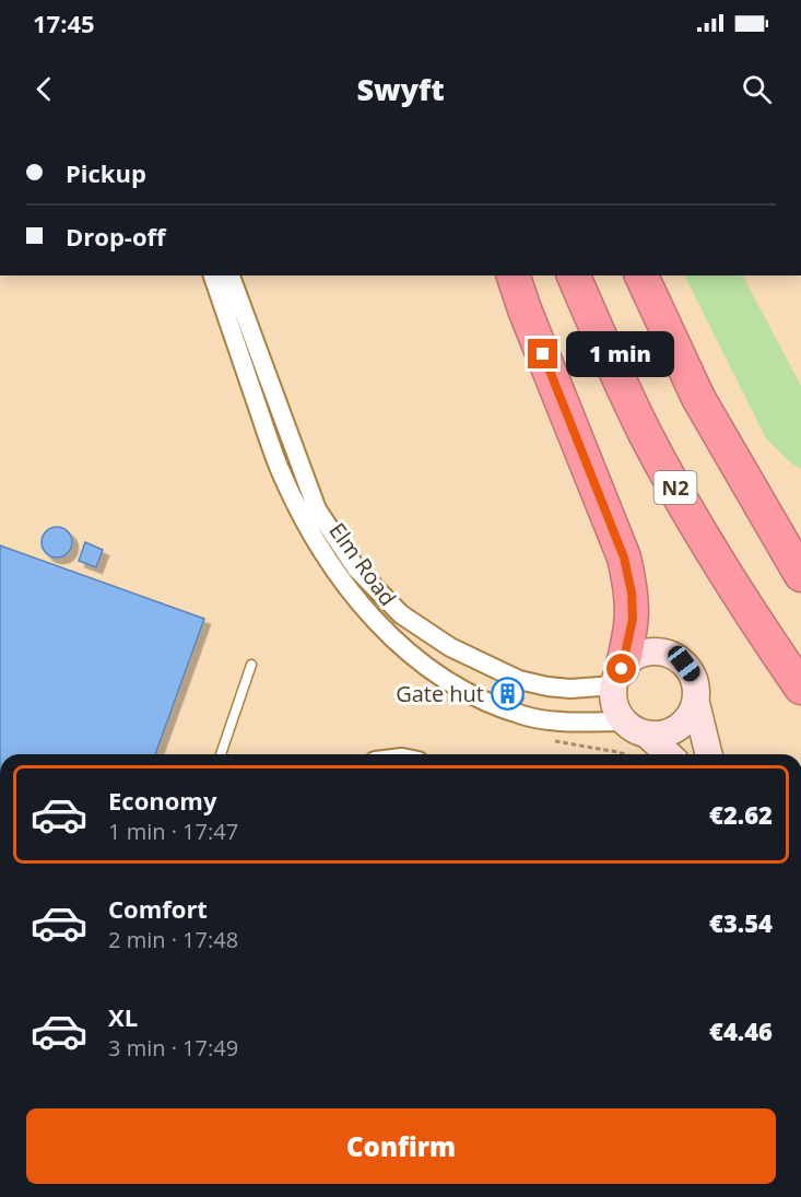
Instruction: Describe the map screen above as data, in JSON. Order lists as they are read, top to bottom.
{
  "streets": {
    "highway": ["N2"],
    "street": ["Elm Road"]
  },
  "places": {
    "building": ["Gate hut"]
  },
  "page": {
    "status": "17:45",
    "header": "Swyft",
    "banner": ["Pickup", "Drop-off"],
    "bubble": "1 min",
    "list": [
      {
        "name": "Economy",
        "note": "1 min · 17:47",
        "value": "€2.62"
      },
      {
        "name": "Comfort",
        "note": "2 min · 17:48",
        "value": "€3.54"
      },
      {
        "name": "XL",
        "note": "3 min · 17:49",
        "value": "€4.46"
      }
    ],
    "buttons": "Confirm"
  }
}
